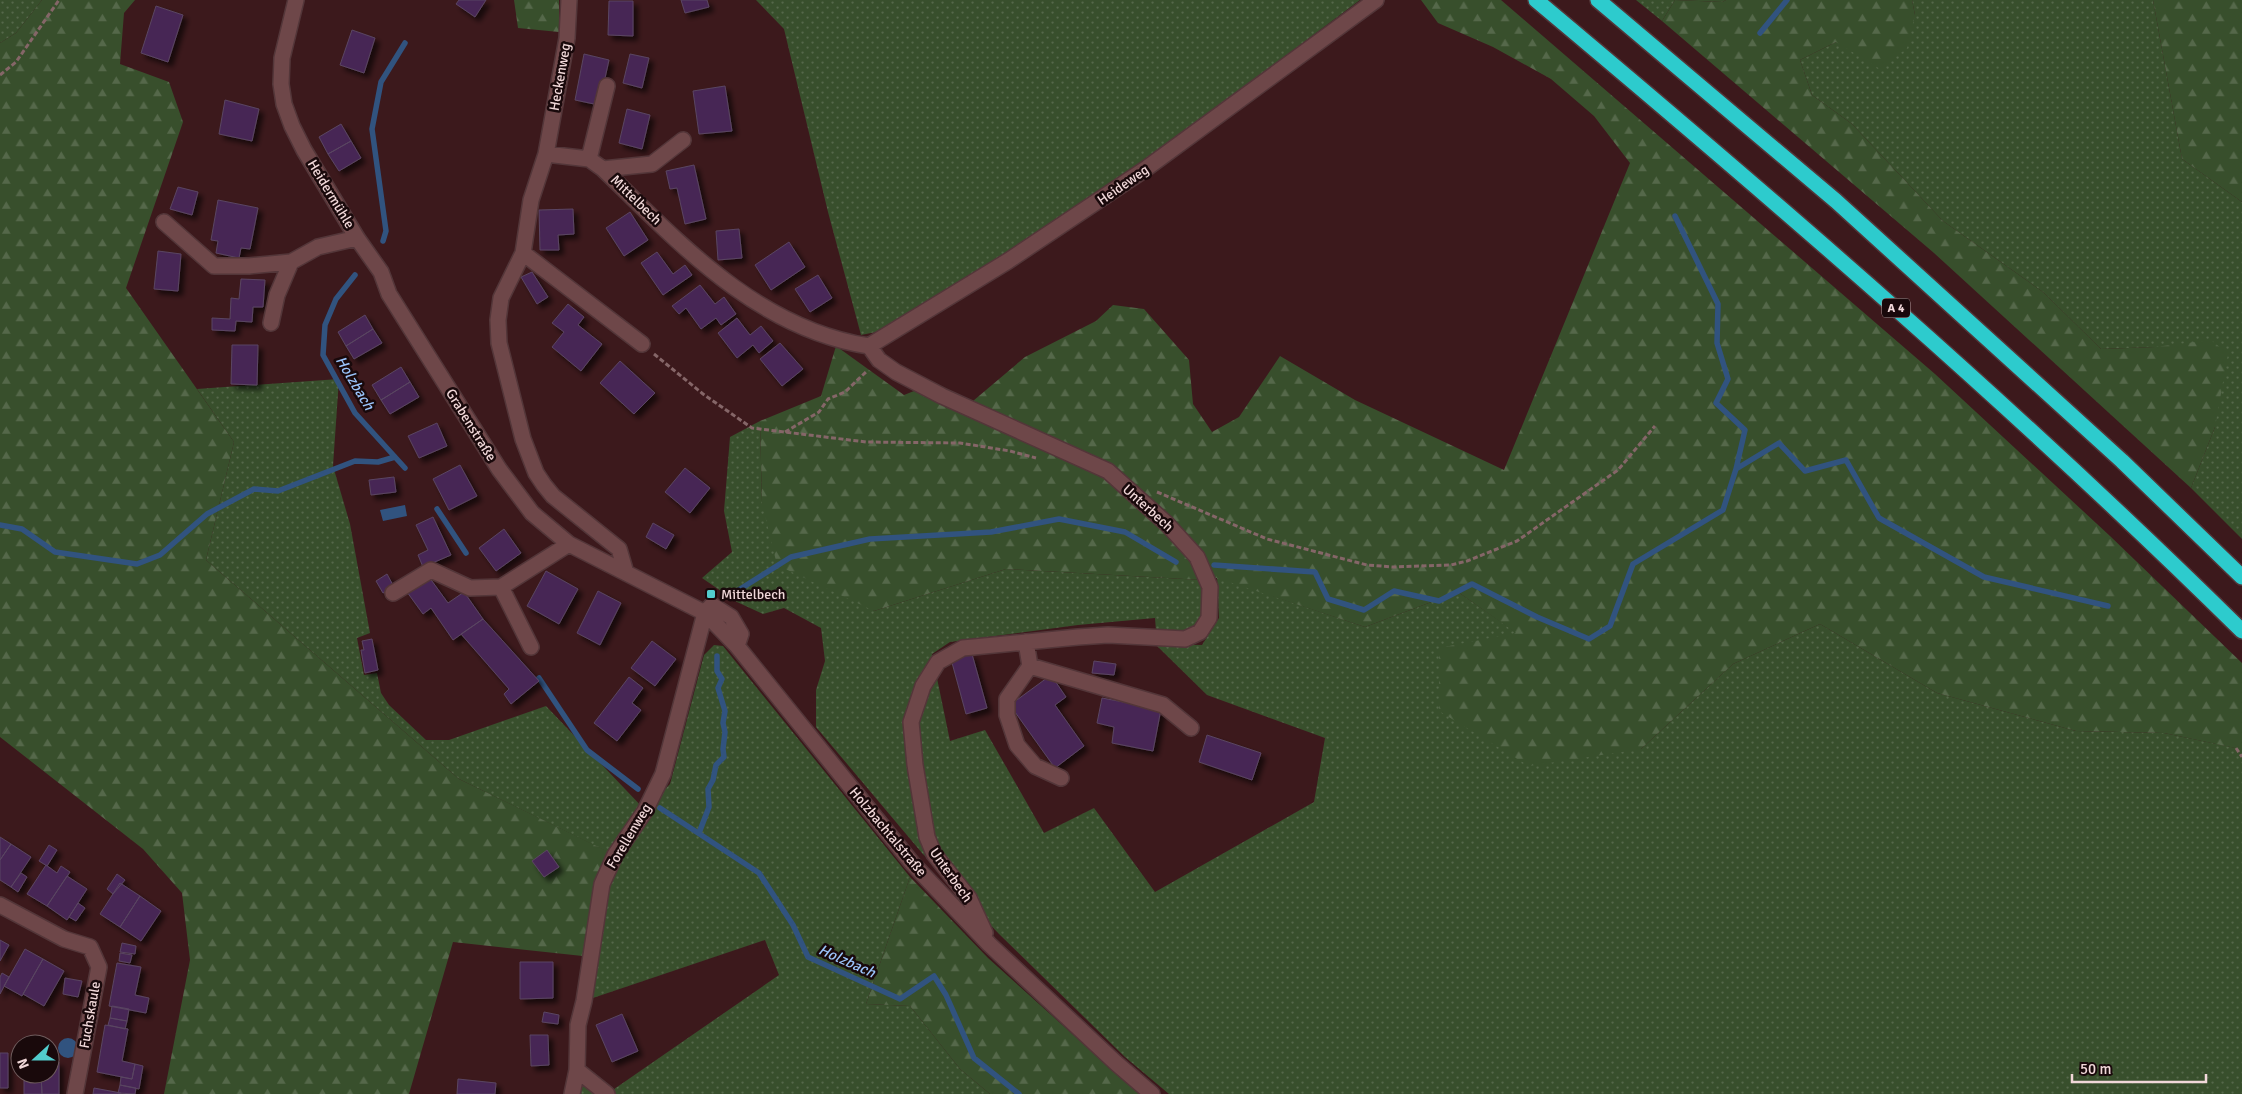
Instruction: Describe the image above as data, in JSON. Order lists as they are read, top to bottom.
{
  "streets": {
    "highway": ["A 4"],
    "street": [
      "Heckenweg",
      "Heideweg",
      "Heidermühle",
      "Mittelbech",
      "Grabenstraße",
      "Unterbech",
      "Holzbachtalstraße",
      "Forellenweg",
      "Fuchskaule"
    ]
  },
  "crossings": [
    ["Heckenweg", "Mittelbech"],
    ["Heideweg", "Mittelbech"],
    ["Heideweg", "Unterbech"],
    ["Heidermühle", "Grabenstraße"],
    ["Mittelbech", "Unterbech"],
    ["Grabenstraße", "Holzbachtalstraße"],
    ["Unterbech", "Holzbachtalstraße"],
    ["Holzbachtalstraße", "Forellenweg"]
  ],
  "water": ["Holzbach"],
  "places": {
    "transit": ["Mittelbech"]
  },
  "scale_bar": "50 m",
  "north": "left"
}
